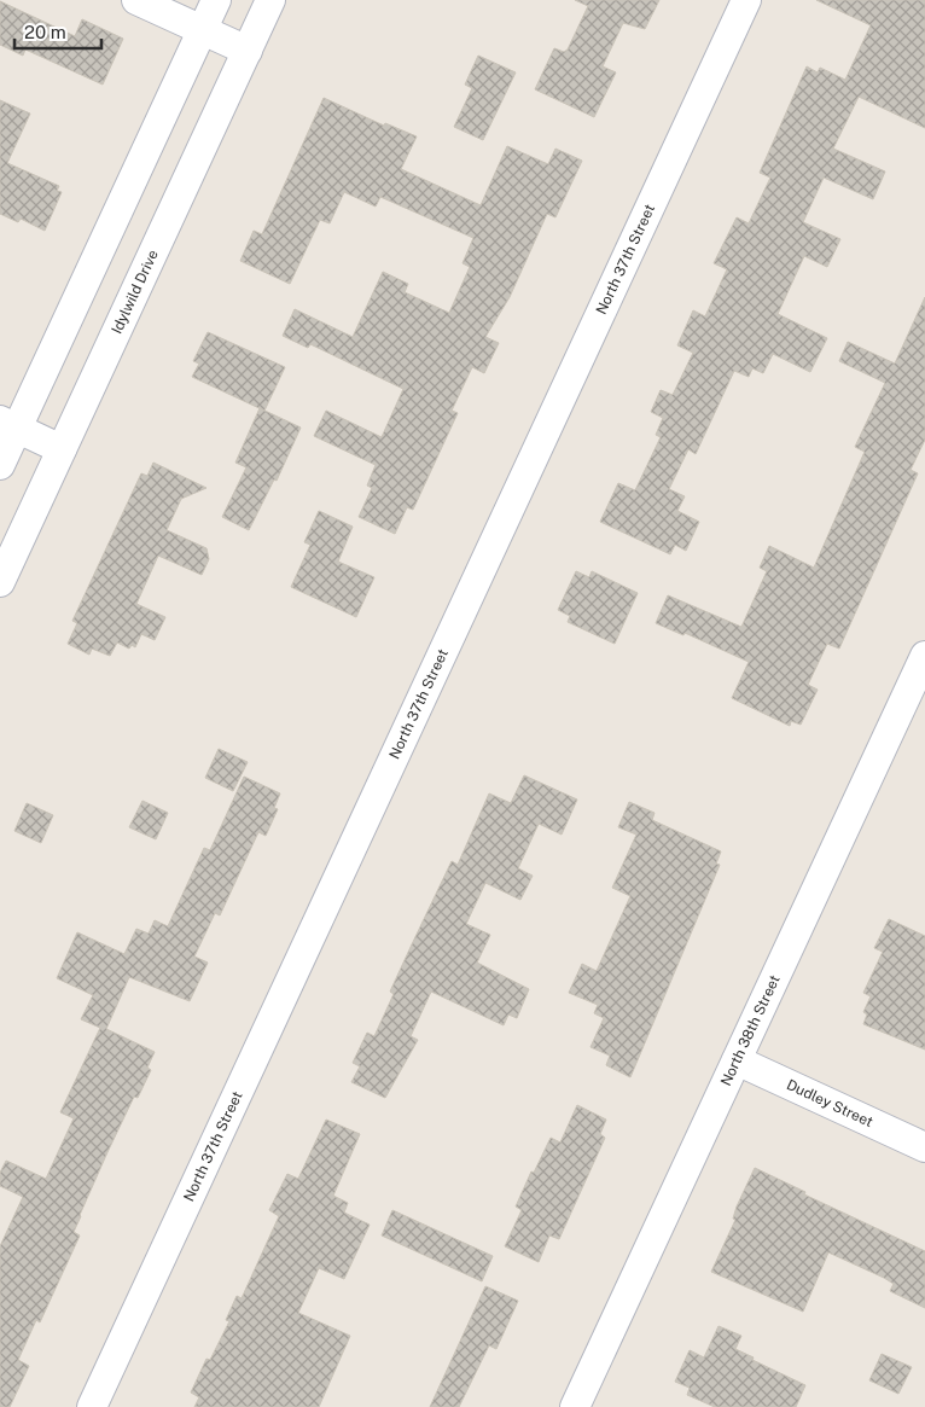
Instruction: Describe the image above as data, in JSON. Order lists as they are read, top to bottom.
{
  "streets": {
    "street": [
      "North 37th Street",
      "Idylwild Drive",
      "North 38th Street",
      "Dudley Street"
    ]
  },
  "crossings": [
    ["North 38th Street", "Dudley Street"]
  ],
  "scale_bar": "20 m"
}
